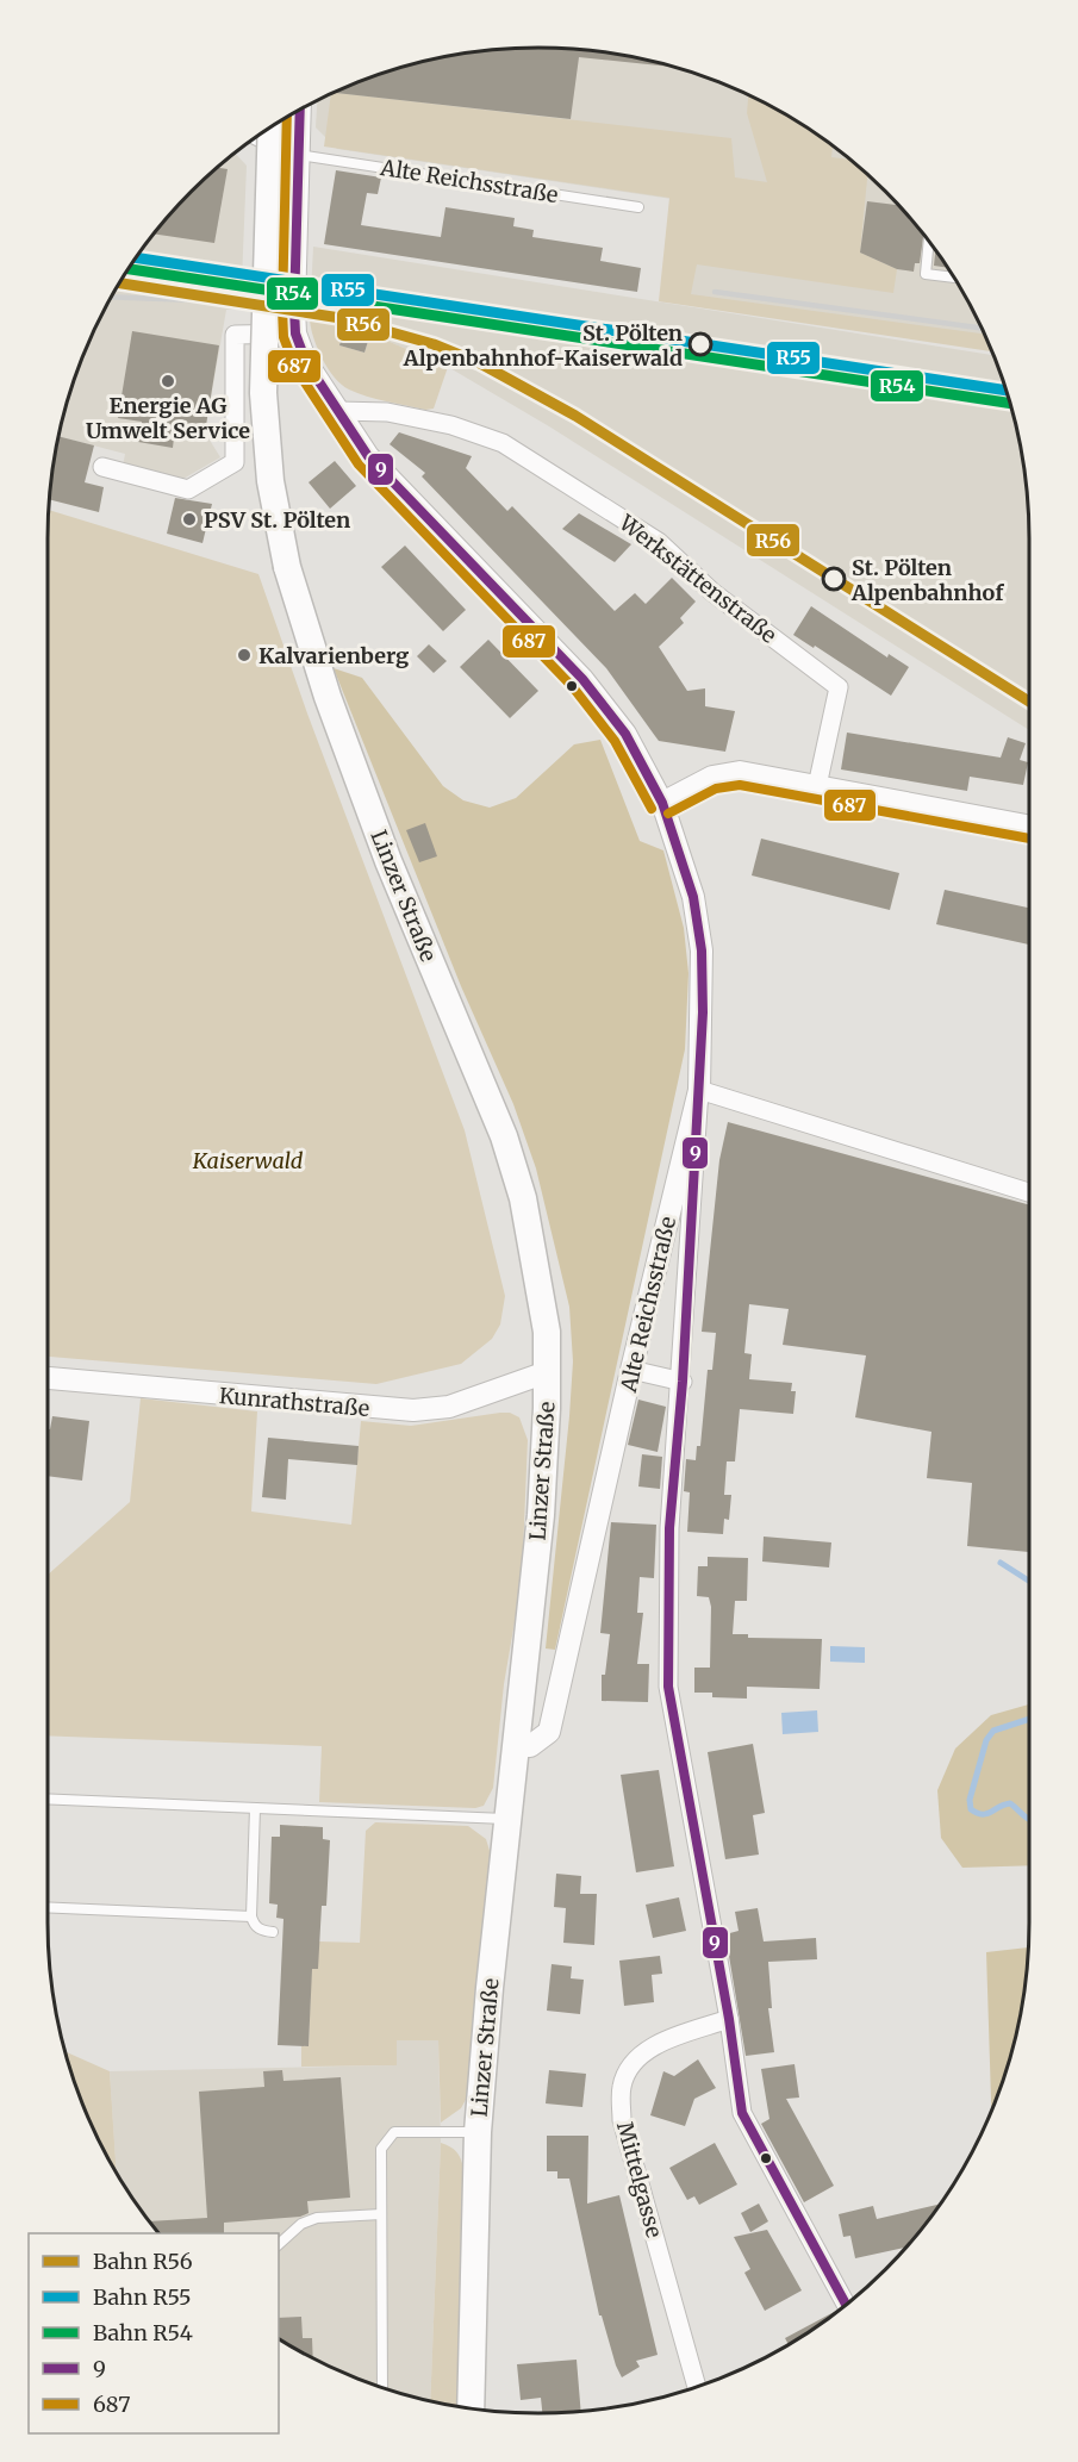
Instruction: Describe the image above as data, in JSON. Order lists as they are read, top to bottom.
{
  "streets": {
    "main road": ["Linzer Straße"],
    "street": [
      "Alte Reichsstraße",
      "Werkstättenstraße",
      "Kunrathstraße",
      "Mittelgasse"
    ]
  },
  "crossings": [
    ["Alte Reichsstraße", "Werkstättenstraße"],
    ["Alte Reichsstraße", "Linzer Straße"],
    ["Linzer Straße", "Kunrathstraße"]
  ],
  "parks": ["Kaiserwald"],
  "places": [
    "St. Pölten Alpenbahnhof-Kaiserwald",
    "Energie AG Umwelt Service",
    "PSV St. Pölten",
    "St. Pölten Alpenbahnhof",
    "Kalvarienberg"
  ],
  "lines": [
    "transit line 9",
    "transit line 687",
    "rail line R55",
    "rail line R54",
    "rail line R56"
  ],
  "legend": [
    "Bahn R56",
    "Bahn R55",
    "Bahn R54",
    "9",
    "687"
  ]
}
